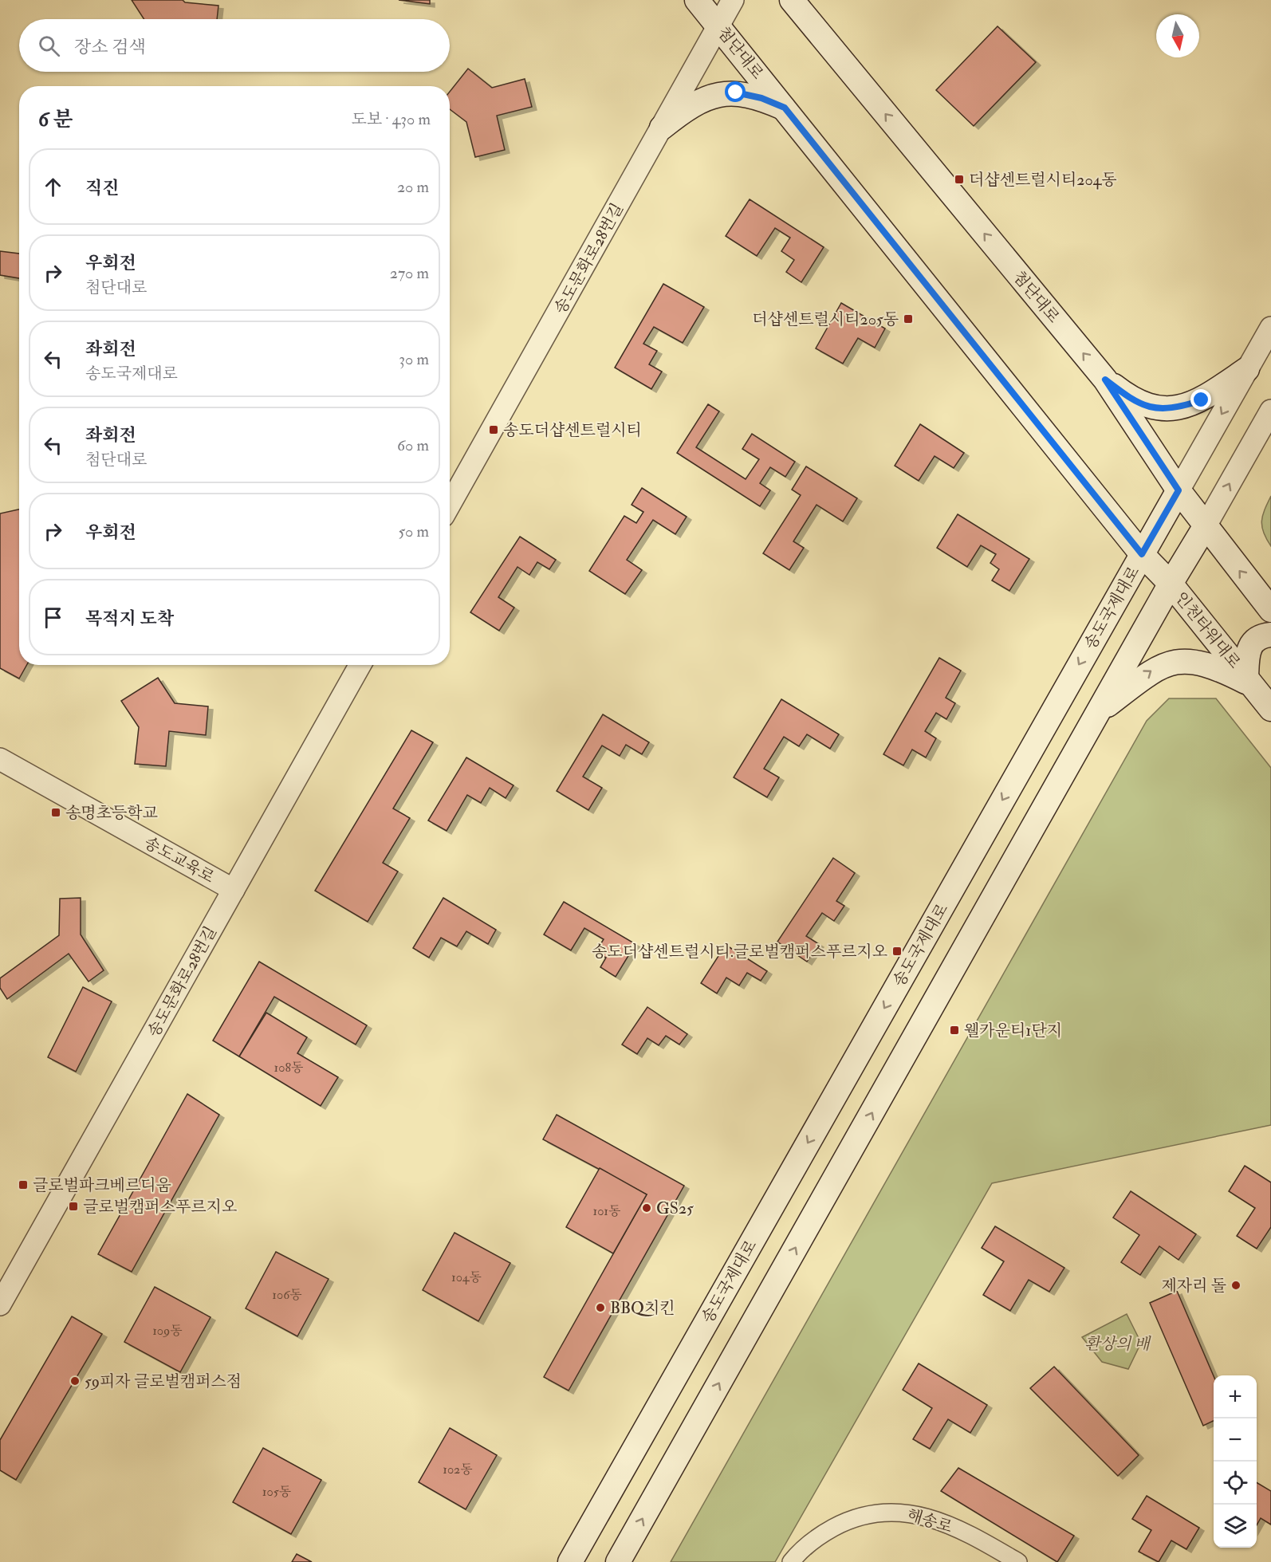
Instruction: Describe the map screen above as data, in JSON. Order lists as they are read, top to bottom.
{
  "streets": {
    "main road": ["첨단대로", "송도국제대로", "인천타워대로"],
    "street": ["송도문화로28번길", "송도교육로", "해송로"]
  },
  "crossings": [
    ["첨단대로", "송도문화로28번길"],
    ["첨단대로", "송도국제대로"],
    ["첨단대로", "인천타워대로"],
    ["송도문화로28번길", "송도교육로"],
    ["송도국제대로", "인천타워대로"]
  ],
  "parks": ["환상의 배"],
  "places": {
    "transit": [
      "더샵센트럴시티204동",
      "더샵센트럴시티205동",
      "송도더샵센트럴시티",
      "송명초등학교",
      "송도더샵센트럴시티.글로벌캠퍼스푸르지오",
      "웰카운티1단지",
      "글로벌파크베르디움",
      "글로벌캠퍼스푸르지오"
    ],
    "other": [
      "GS25",
      "제자리 돌",
      "BBQ치킨",
      "59피자 글로벌캠퍼스점"
    ]
  },
  "house_numbers": [
    "108동",
    "101동",
    "104동",
    "106동",
    "109동",
    "102동",
    "105동"
  ],
  "north": "bottom",
  "page": {
    "search": "장소 검색",
    "heading": ["6 분", "도보 · 430 m"],
    "list": [
      ["직진", "20 m"],
      ["우회전", "첨단대로", "270 m"],
      ["좌회전", "송도국제대로", "30 m"],
      ["좌회전", "첨단대로", "60 m"],
      ["우회전", "50 m"],
      "목적지 도착"
    ],
    "map_buttons": ["+", "−"]
  }
}
